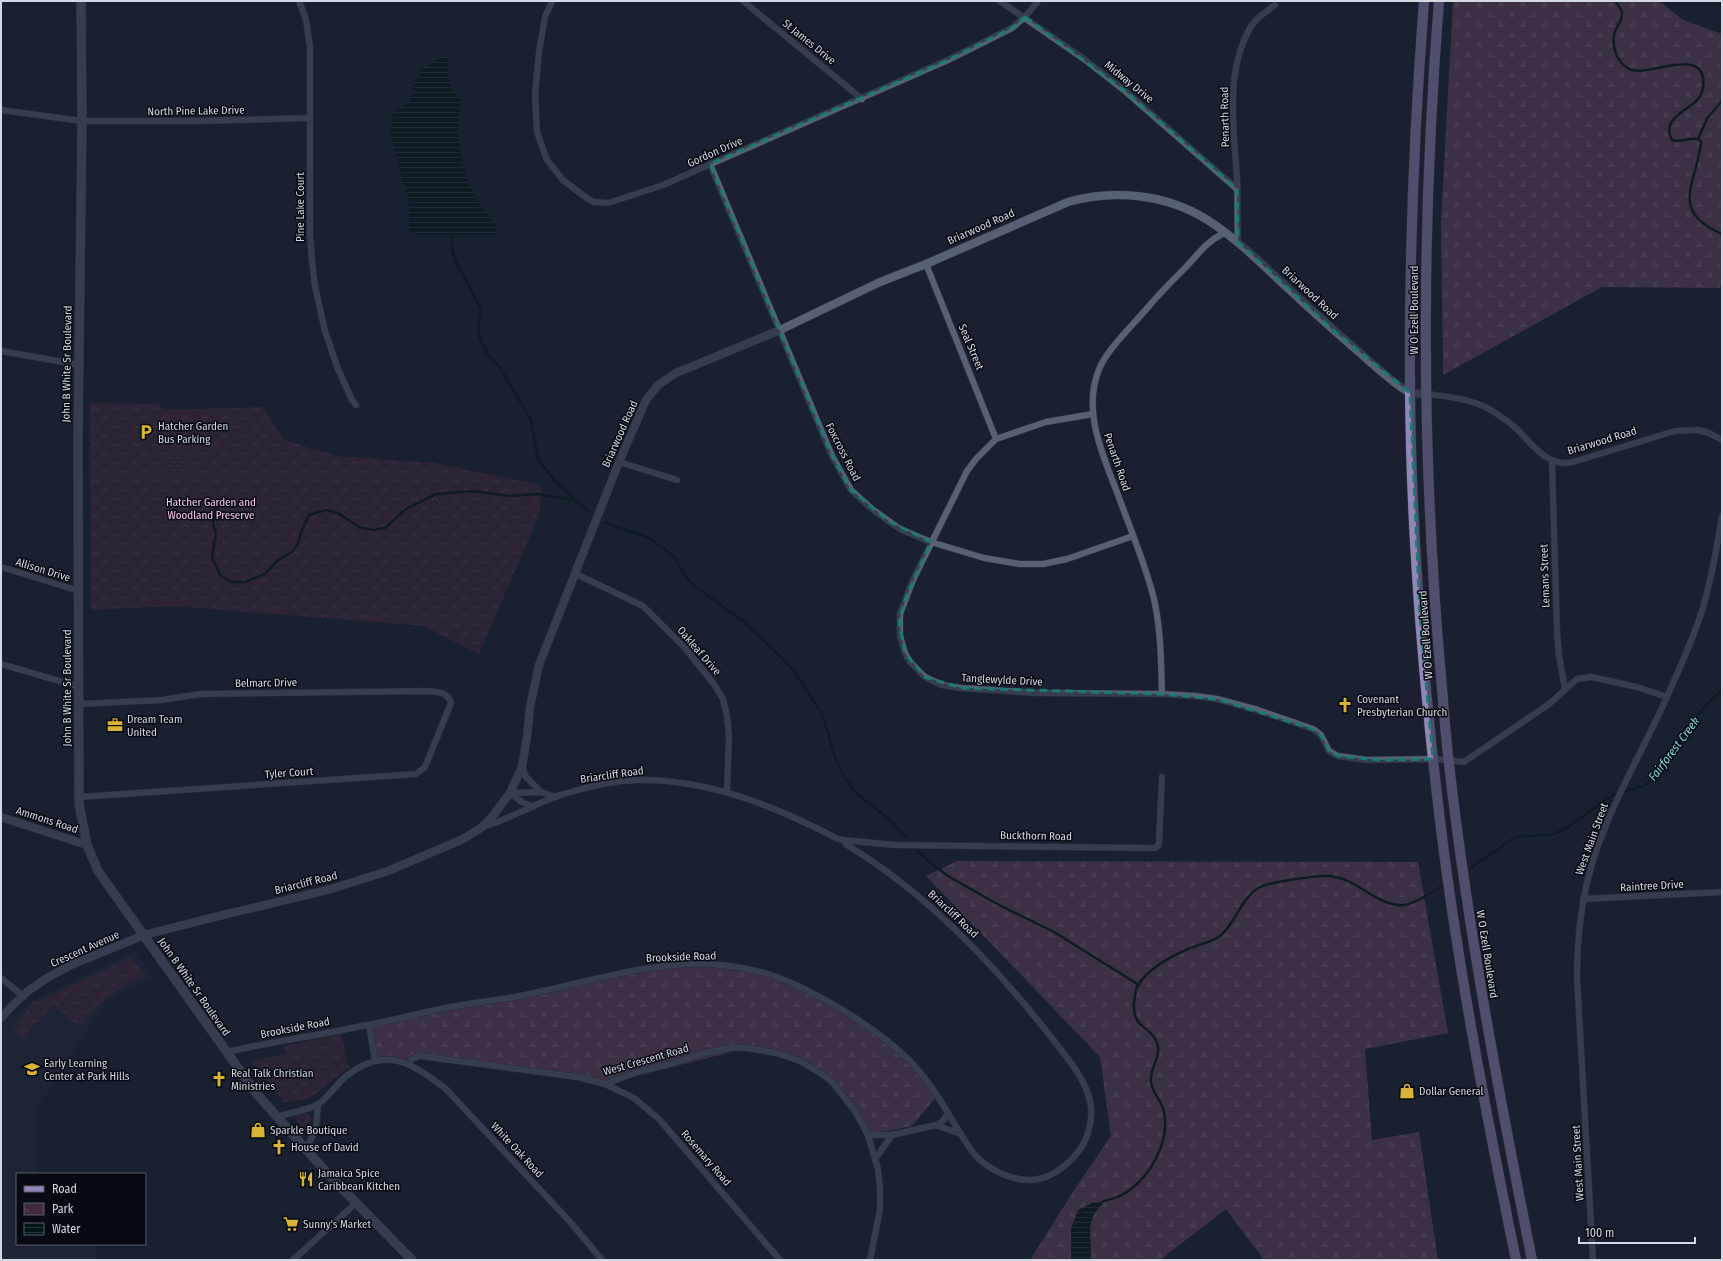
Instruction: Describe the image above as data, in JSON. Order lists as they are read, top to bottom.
{
  "streets": {
    "main road": ["W O Ezell Boulevard", "John B White Sr Boulevard"],
    "street": [
      "St James Drive",
      "Midway Drive",
      "North Pine Lake Drive",
      "Penarth Road",
      "Gordon Drive",
      "Pine Lake Court",
      "Briarwood Road",
      "Seal Street",
      "Foxcross Road",
      "Allison Drive",
      "Lemans Street",
      "Oakleaf Drive",
      "Tanglewylde Drive",
      "Belmarc Drive",
      "Tyler Court",
      "Briarcliff Road",
      "Ammons Road",
      "Buckthorn Road",
      "West Main Street",
      "Raintree Drive",
      "Crescent Avenue",
      "Brookside Road",
      "West Crescent Road",
      "White Oak Road",
      "Rosemary Road"
    ]
  },
  "crossings": [
    ["St James Drive", "Gordon Drive"],
    ["Midway Drive", "Penarth Road"],
    ["Midway Drive", "Gordon Drive"],
    ["North Pine Lake Drive", "Pine Lake Court"],
    ["North Pine Lake Drive", "John B White Sr Boulevard"],
    ["Penarth Road", "Briarwood Road"],
    ["Penarth Road", "Foxcross Road"],
    ["Penarth Road", "Tanglewylde Drive"],
    ["Gordon Drive", "Foxcross Road"],
    ["Briarwood Road", "W O Ezell Boulevard"],
    ["Briarwood Road", "Seal Street"],
    ["Briarwood Road", "Foxcross Road"],
    ["Briarwood Road", "Lemans Street"],
    ["Briarwood Road", "Oakleaf Drive"],
    ["Briarwood Road", "Briarcliff Road"],
    ["W O Ezell Boulevard", "Tanglewylde Drive"],
    ["Seal Street", "Tanglewylde Drive"],
    ["John B White Sr Boulevard", "Allison Drive"],
    ["John B White Sr Boulevard", "Belmarc Drive"],
    ["John B White Sr Boulevard", "Tyler Court"],
    ["John B White Sr Boulevard", "Briarcliff Road"],
    ["John B White Sr Boulevard", "Ammons Road"],
    ["John B White Sr Boulevard", "Crescent Avenue"],
    ["John B White Sr Boulevard", "Brookside Road"],
    ["Foxcross Road", "Tanglewylde Drive"],
    ["Lemans Street", "Tanglewylde Drive"],
    ["Oakleaf Drive", "Briarcliff Road"],
    ["Tanglewylde Drive", "West Main Street"],
    ["Belmarc Drive", "Tyler Court"],
    ["Briarcliff Road", "Buckthorn Road"],
    ["Briarcliff Road", "Crescent Avenue"],
    ["Briarcliff Road", "Brookside Road"],
    ["West Main Street", "Raintree Drive"],
    ["West Crescent Road", "White Oak Road"],
    ["West Crescent Road", "Rosemary Road"]
  ],
  "water": ["Fairforest Creek"],
  "parks": ["Hatcher Garden and Woodland Preserve"],
  "places": {
    "parking": ["Hatcher Garden Bus Parking"],
    "church": ["Covenant Presbyterian Church", "Real Talk Christian Ministries", "House of David"],
    "office": ["Dream Team United"],
    "school or university": ["Early Learning Center at Park Hills"],
    "shop": ["Dollar General", "Sparkle Boutique"],
    "restaurant": ["Jamaica Spice Caribbean Kitchen"],
    "supermarket": ["Sunny's Market"]
  },
  "legend": ["Road", "Park", "Water"],
  "scale_bar": "100 m"
}
